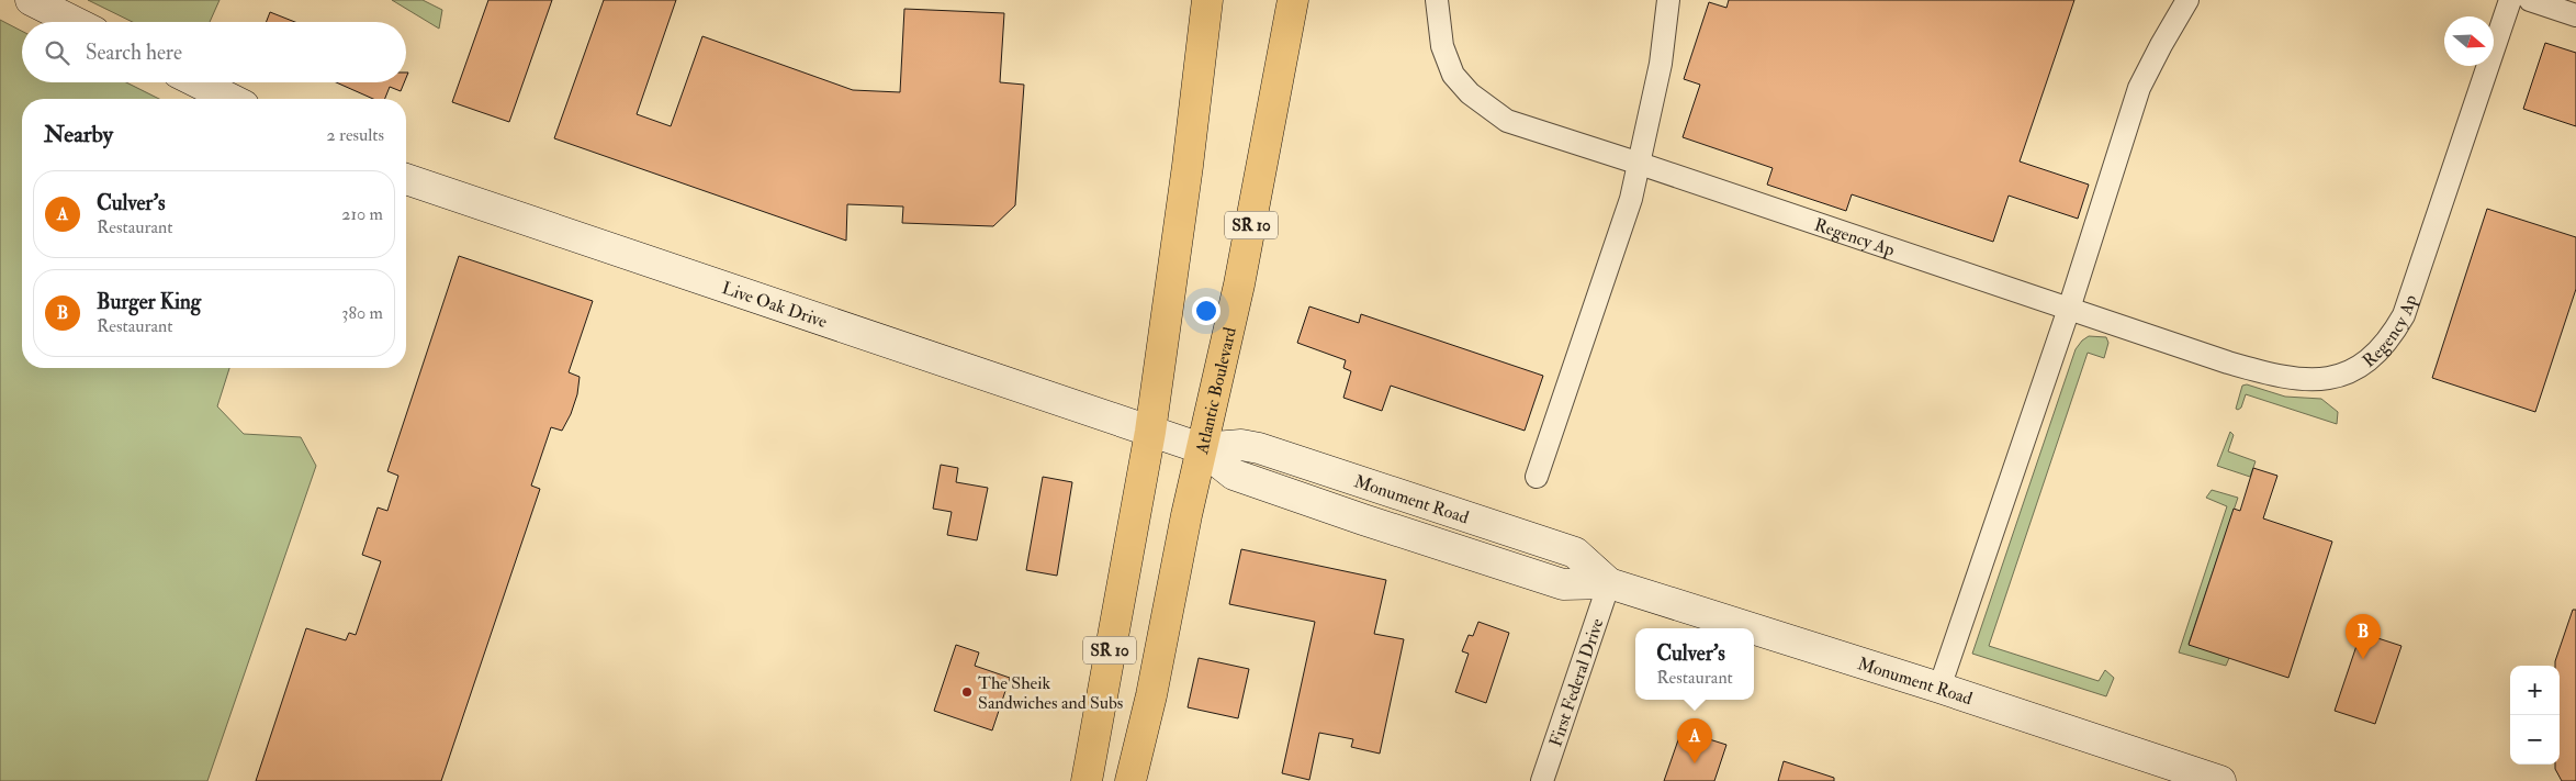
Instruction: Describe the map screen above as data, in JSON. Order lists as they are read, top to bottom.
{
  "streets": {
    "highway": ["SR 10", "Atlantic Boulevard"],
    "main road": ["Live Oak Drive", "Monument Road"],
    "street": ["Regency Ap", "First Federal Drive"]
  },
  "crossings": [
    ["SR 10", "Live Oak Drive"],
    ["SR 10", "Monument Road"],
    ["Live Oak Drive", "Monument Road"],
    ["Atlantic Boulevard", "Monument Road"],
    ["Monument Road", "First Federal Drive"]
  ],
  "places": ["The Sheik Sandwiches and Subs"],
  "north": "right",
  "page": {
    "search": "Search here",
    "heading": ["Nearby", "2 results"],
    "list": [
      {
        "mark": "A",
        "name": "Culver's",
        "note": "Restaurant",
        "value": "210 m"
      },
      {
        "mark": "B",
        "name": "Burger King",
        "note": "Restaurant",
        "value": "380 m"
      }
    ],
    "pins": ["B", "A"],
    "popup": ["Culver's", "Restaurant"],
    "map_buttons": ["+", "−"]
  }
}
